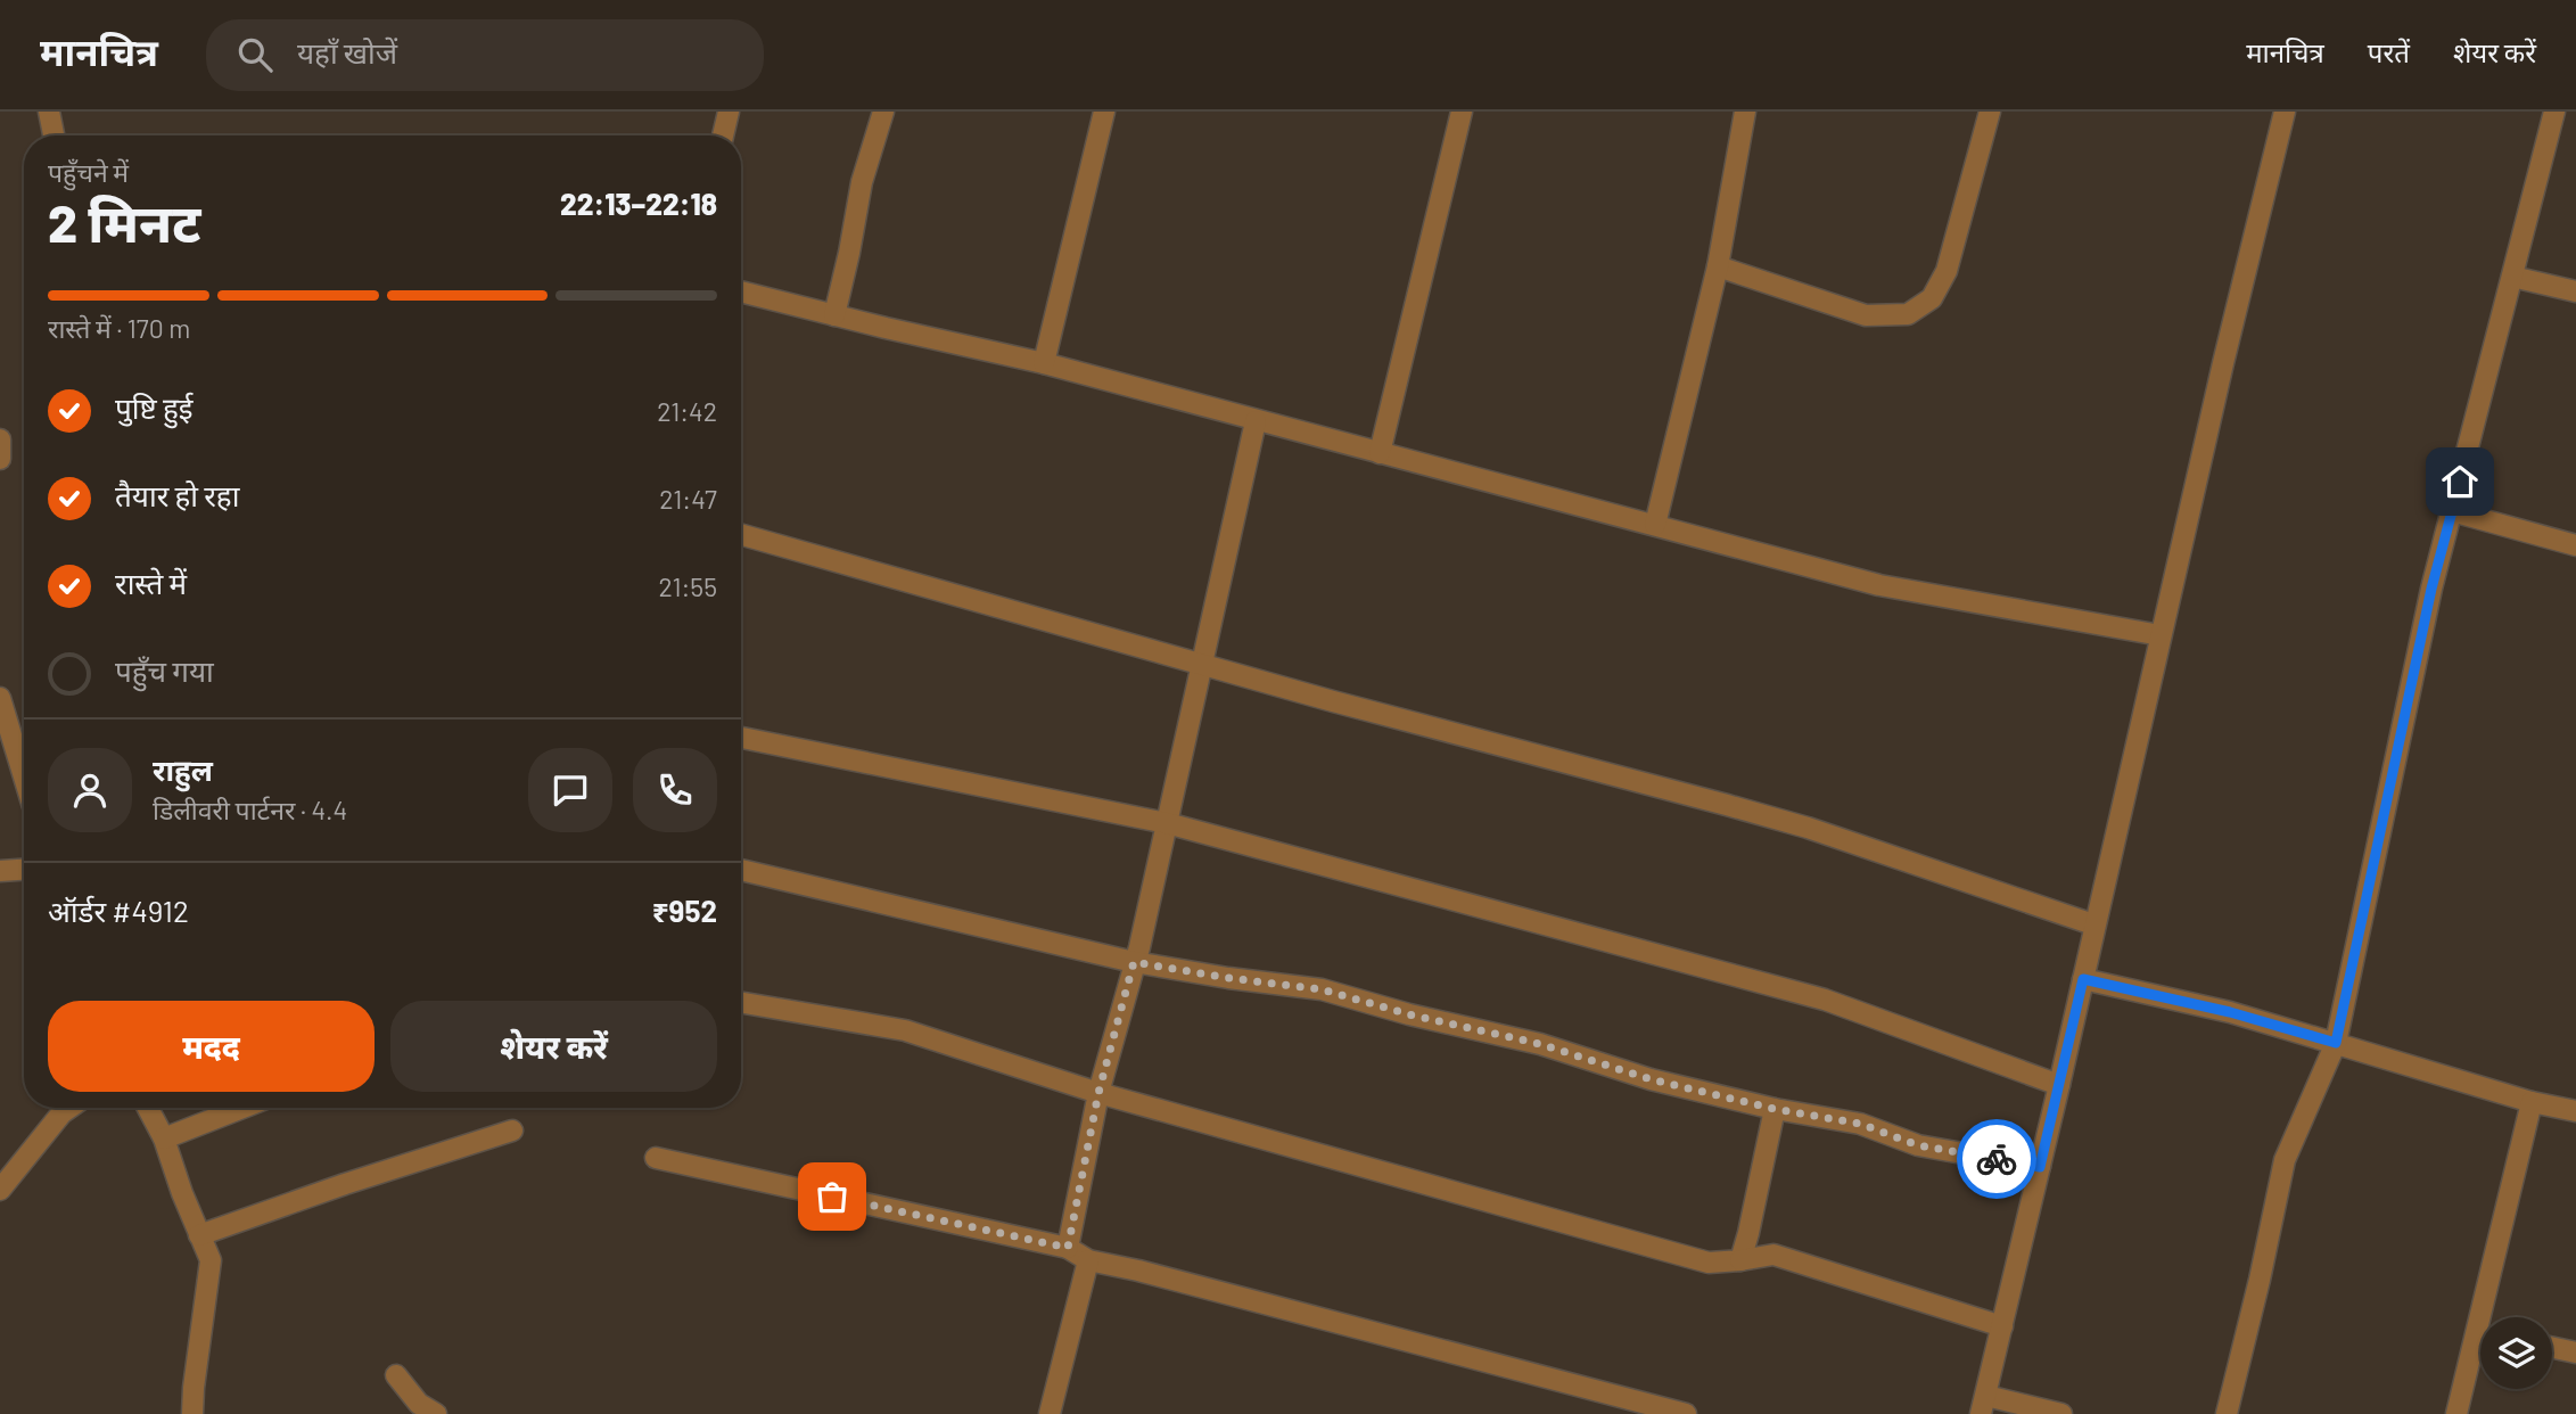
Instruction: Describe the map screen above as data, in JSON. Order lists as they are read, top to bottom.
{
  "page": {
    "header": "मानचित्र",
    "search": "यहाँ खोजें",
    "nav": ["मानचित्र", "परतें", "शेयर करें"],
    "heading": ["2 मिनट", "पहुँचने में", "22:13–22:18"],
    "panel": [
      "राहुल",
      "डिलीवरी पार्टनर · 4.4",
      "ऑर्डर #4912",
      "₹952"
    ],
    "bar": "रास्ते में · 170 m",
    "list": [
      ["पुष्टि हुई", "21:42"],
      ["तैयार हो रहा", "21:47"],
      ["रास्ते में", "21:55"],
      "पहुँच गया"
    ],
    "buttons": ["मदद", "शेयर करें"]
  }
}
